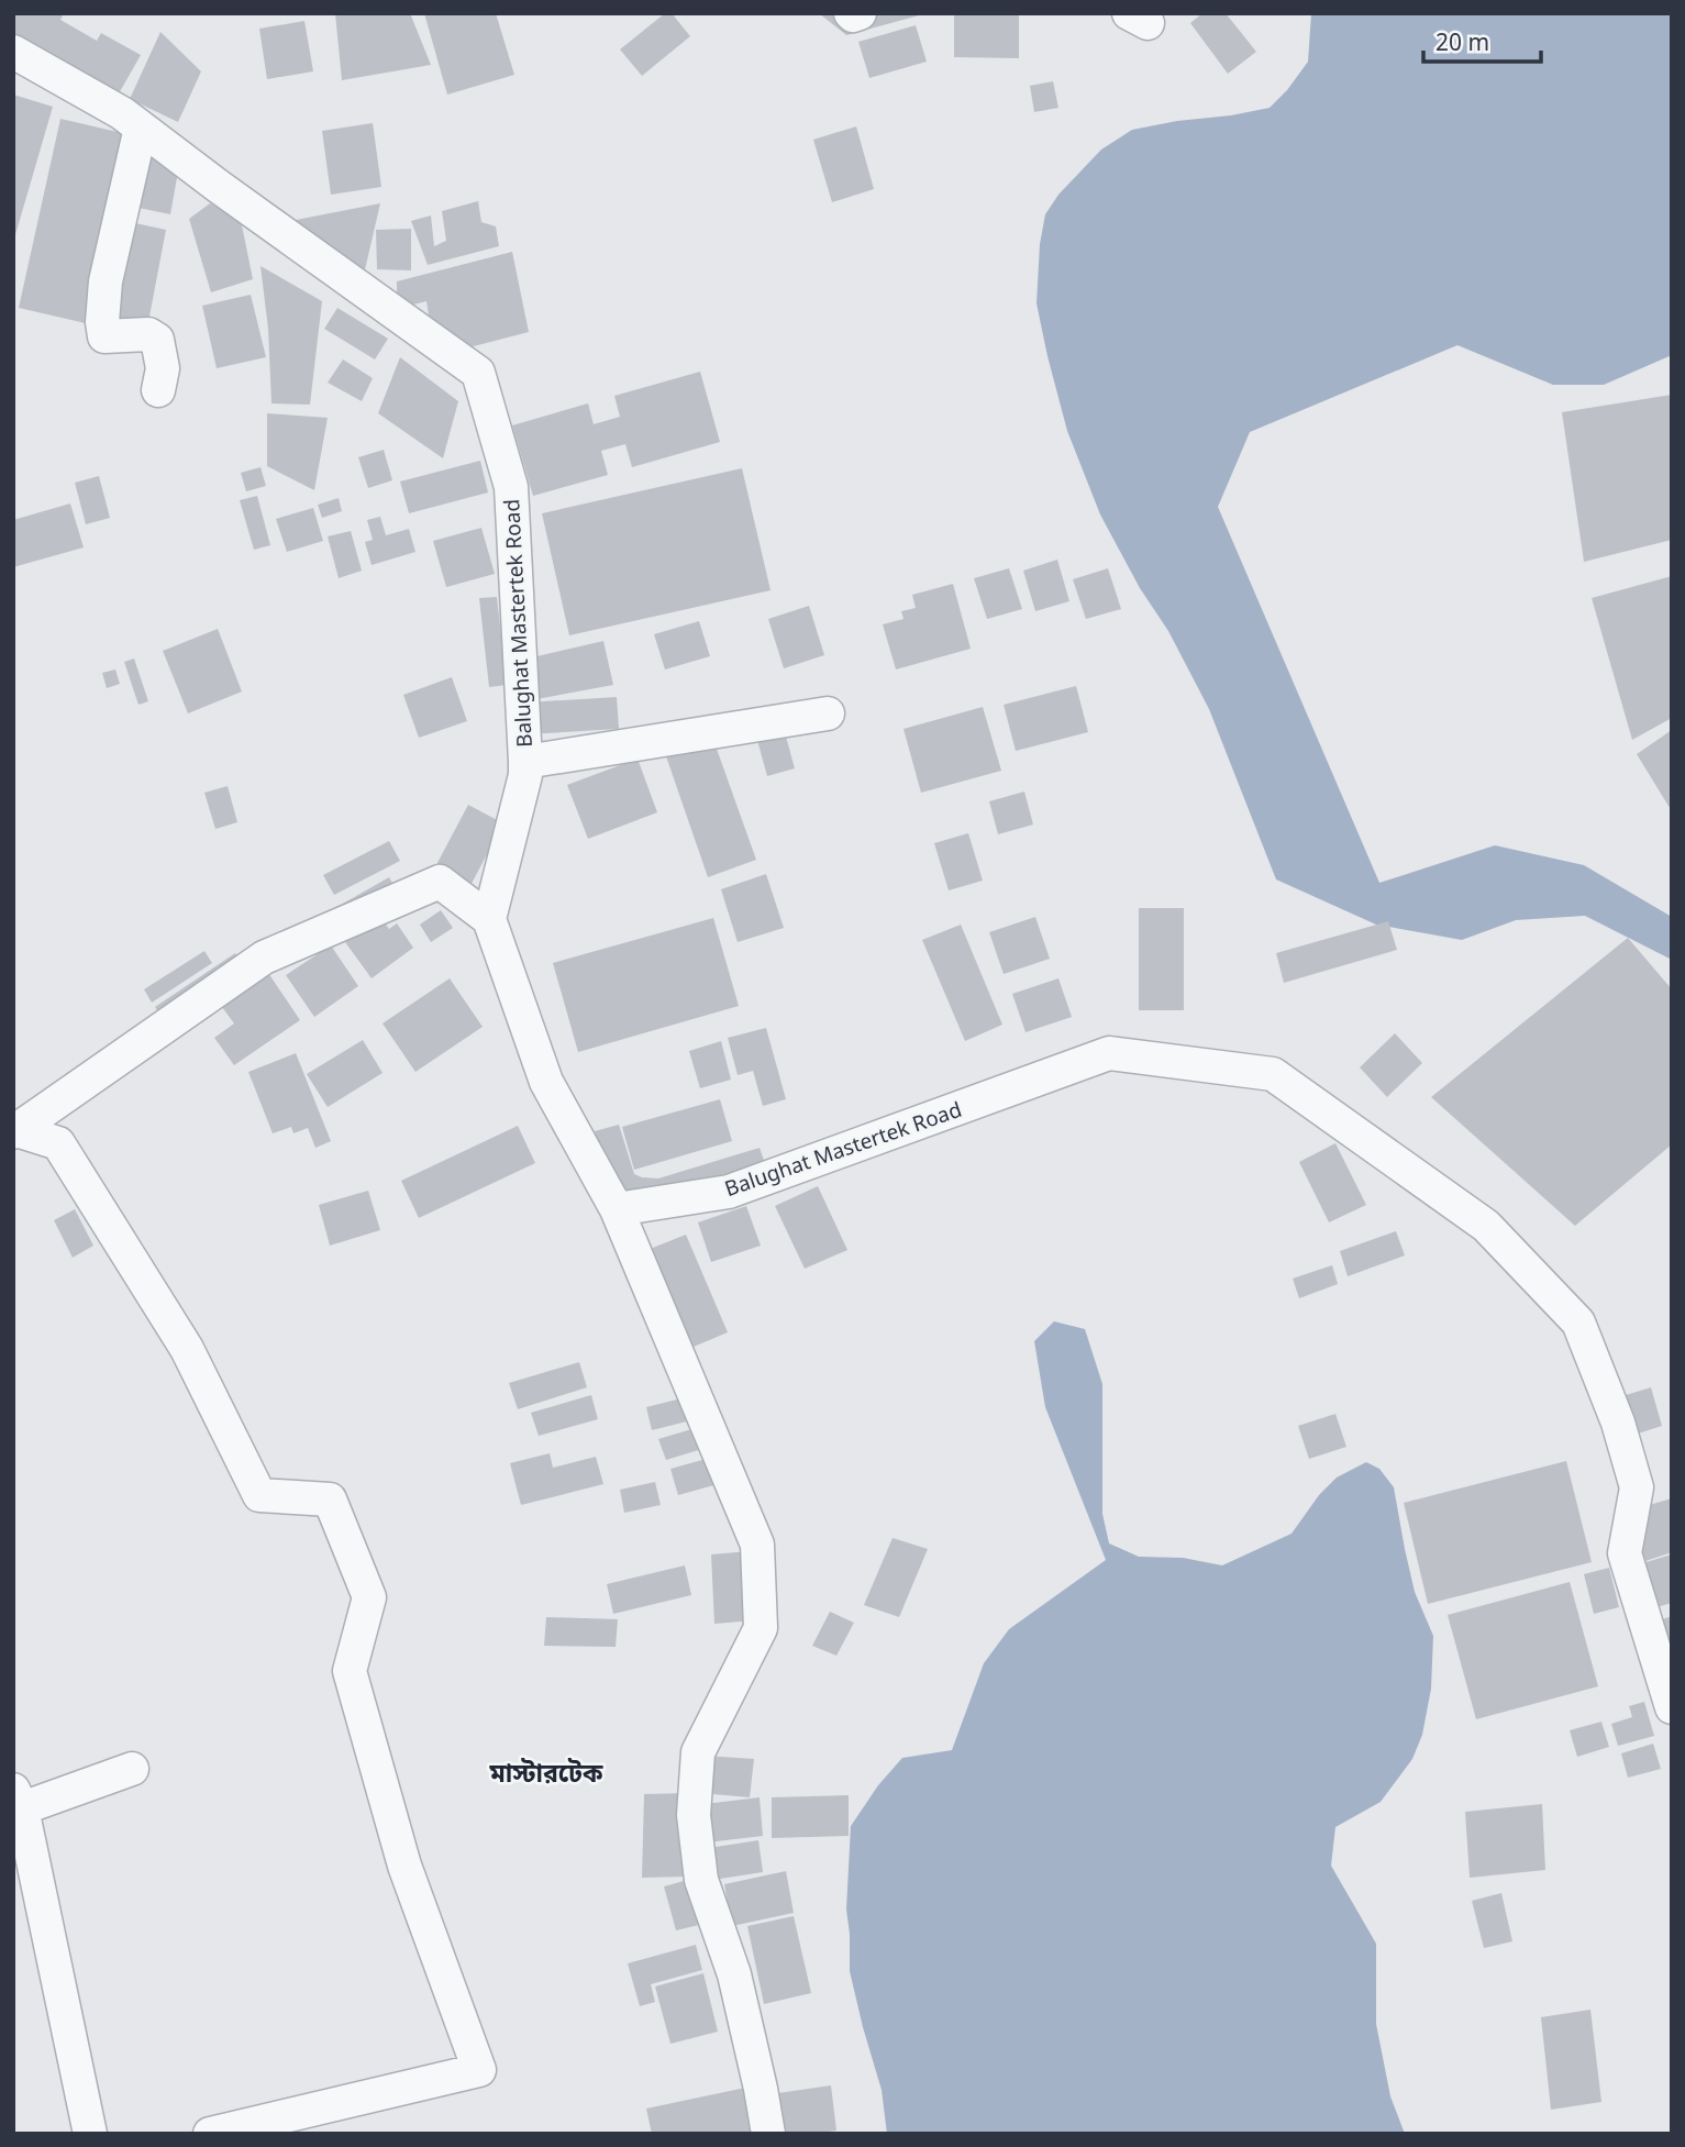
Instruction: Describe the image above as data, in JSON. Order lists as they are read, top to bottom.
{
  "streets": {
    "street": ["Balughat Mastertek Road"]
  },
  "districts": ["মাস্টারটেক"],
  "scale_bar": "20 m"
}
